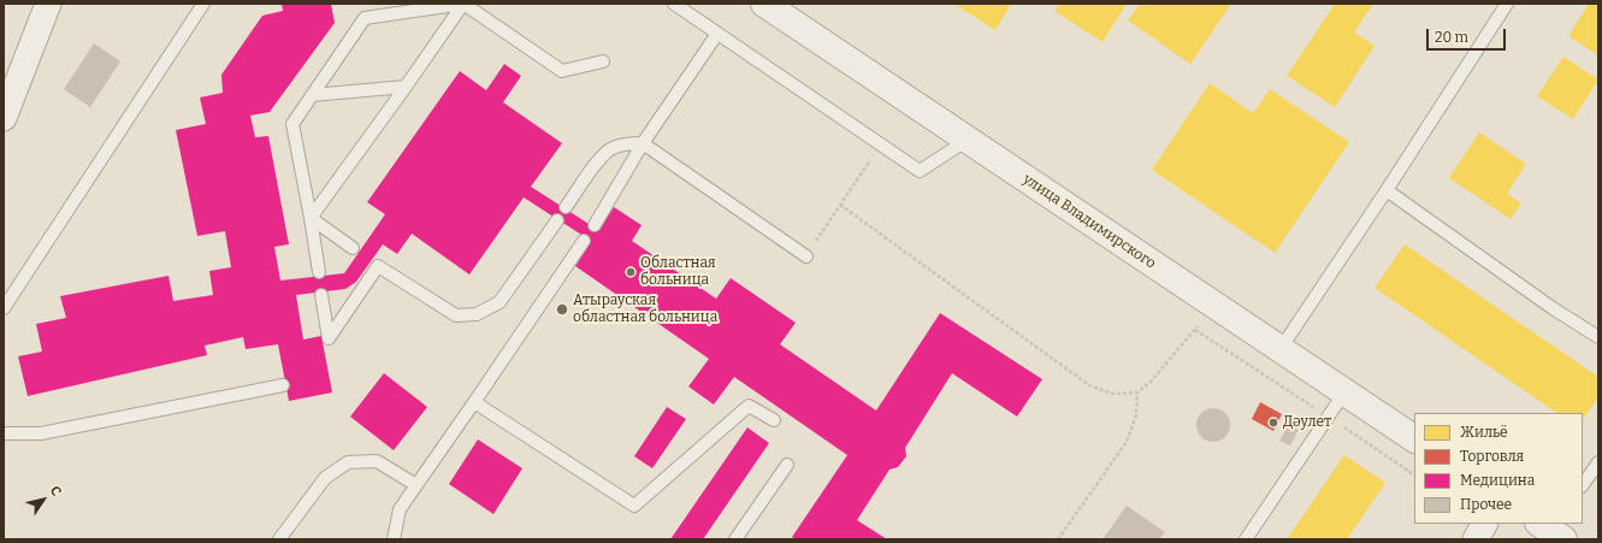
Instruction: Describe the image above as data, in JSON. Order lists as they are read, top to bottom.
{
  "streets": {
    "street": ["улица Владимирского"]
  },
  "places": ["Областная больница", "Атырауская областная больница", "Дәулет"],
  "legend": [
    "Жильё",
    "Торговля",
    "Медицина",
    "Прочее"
  ],
  "scale_bar": "20 m",
  "north": "top right"
}
